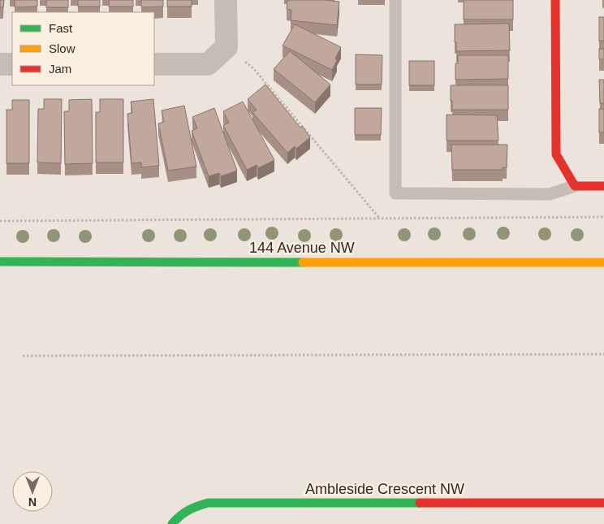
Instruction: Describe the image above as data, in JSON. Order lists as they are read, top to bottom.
{
  "streets": {
    "street": ["144 Avenue NW", "Ambleside Crescent NW"]
  },
  "legend": ["Fast", "Slow", "Jam"],
  "north": "bottom"
}
